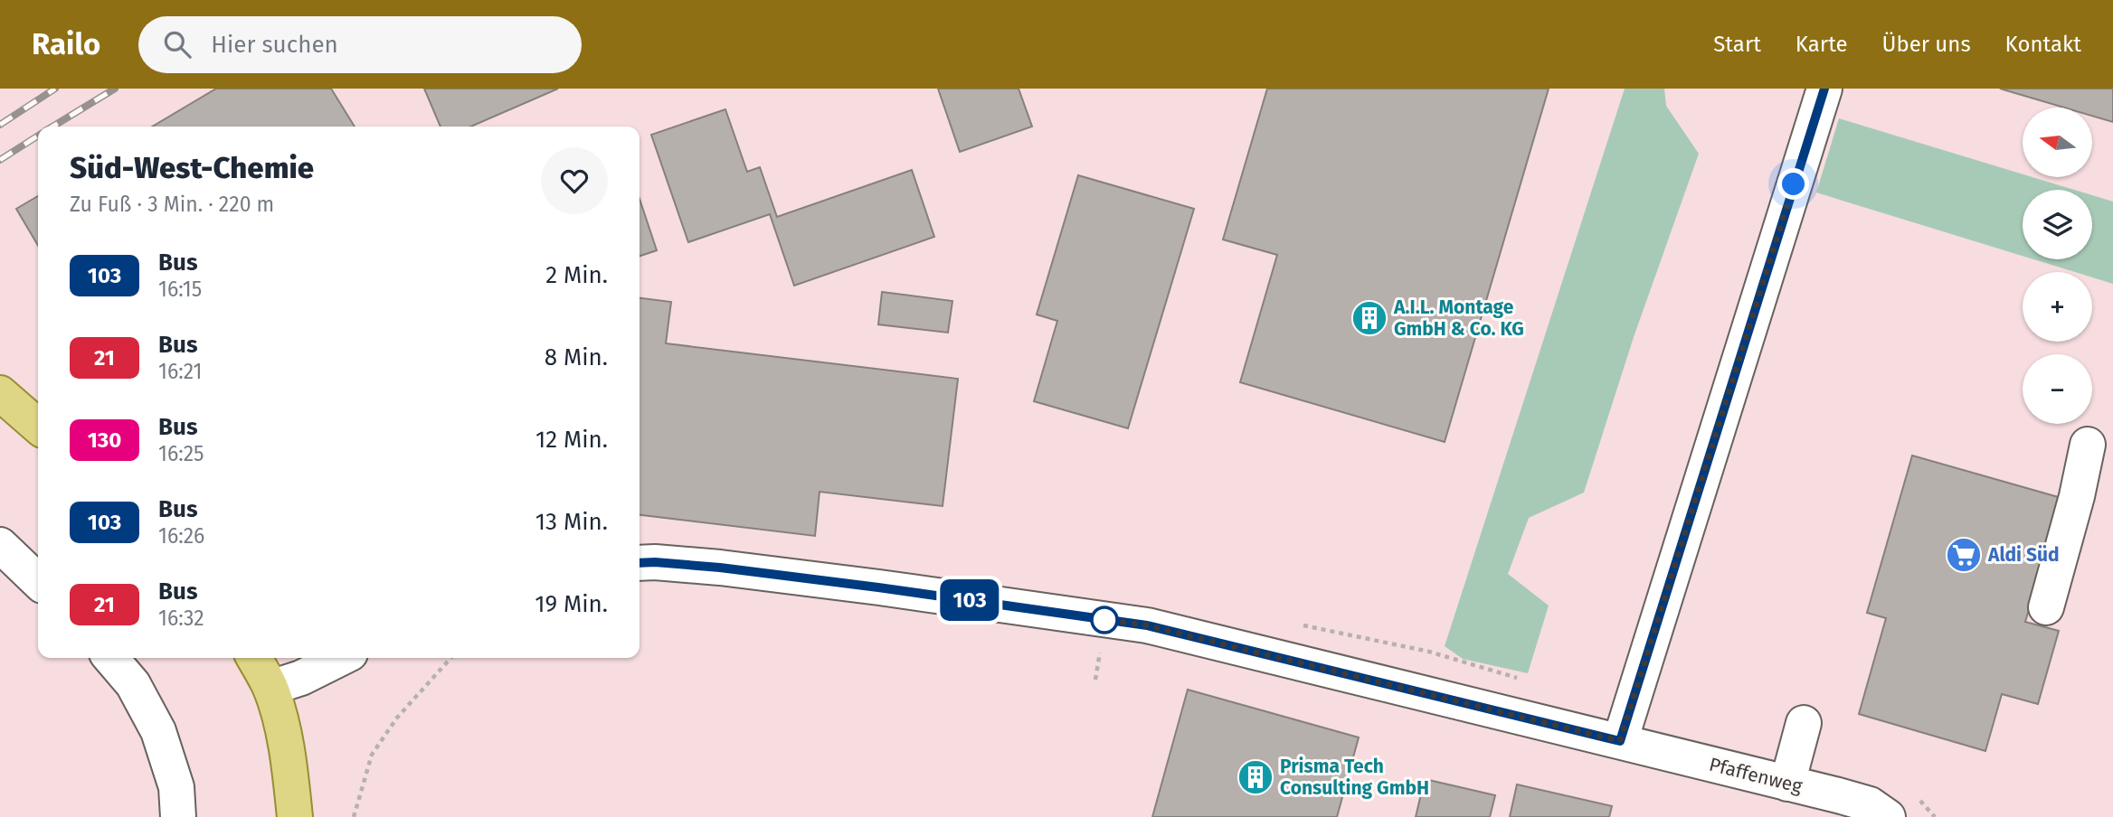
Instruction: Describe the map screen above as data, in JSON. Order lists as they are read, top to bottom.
{
  "streets": {
    "street": ["Pfaffenweg"]
  },
  "places": {
    "building": ["A.I.L. Montage GmbH & Co. KG", "Prisma Tech Consulting GmbH"],
    "supermarket": ["Aldi Süd"]
  },
  "lines": ["bus line 103"],
  "north": "left",
  "page": {
    "header": "Railo",
    "search": "Hier suchen",
    "nav": [
      "Start",
      "Karte",
      "Über uns",
      "Kontakt"
    ],
    "on_map": "103",
    "map_buttons": ["+", "−"],
    "heading": ["Süd-West-Chemie", "Zu Fuß · 3 Min. · 220 m"],
    "list": [
      {
        "mark": "103",
        "name": "Bus",
        "note": "16:15",
        "value": "2 Min."
      },
      {
        "mark": "21",
        "name": "Bus",
        "note": "16:21",
        "value": "8 Min."
      },
      {
        "mark": "130",
        "name": "Bus",
        "note": "16:25",
        "value": "12 Min."
      },
      {
        "mark": "103",
        "name": "Bus",
        "note": "16:26",
        "value": "13 Min."
      },
      {
        "mark": "21",
        "name": "Bus",
        "note": "16:32",
        "value": "19 Min."
      }
    ]
  }
}
